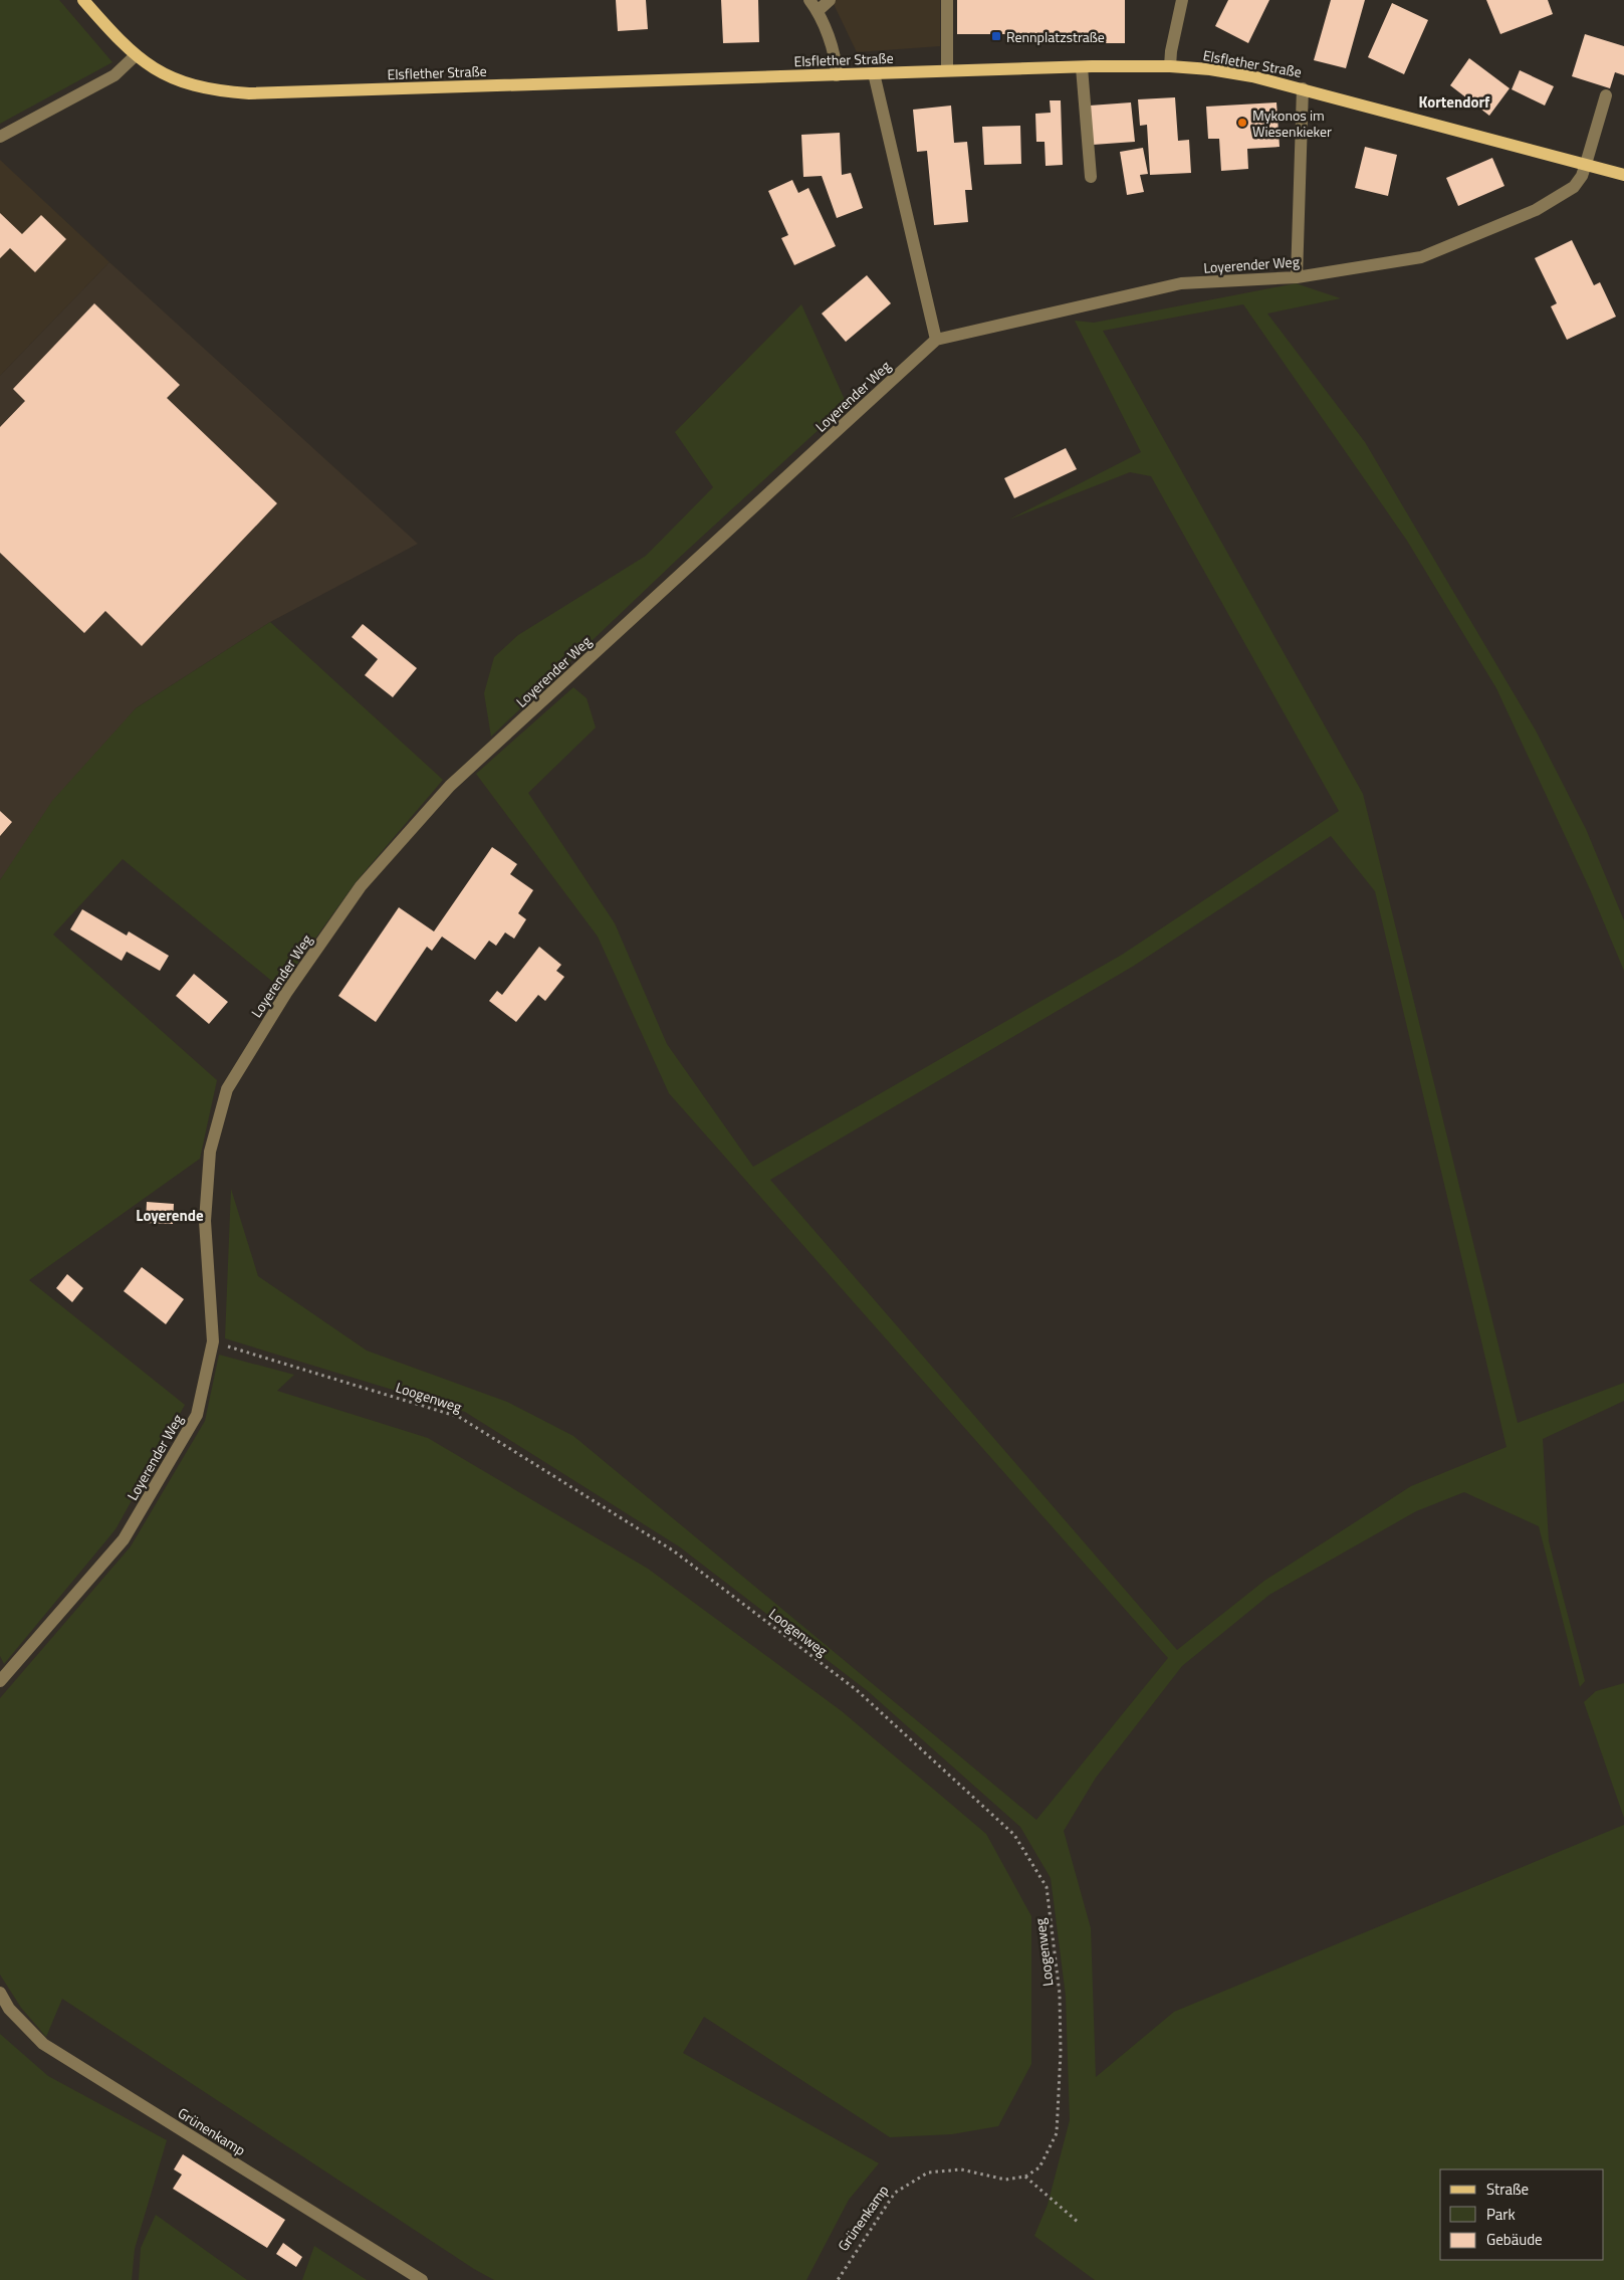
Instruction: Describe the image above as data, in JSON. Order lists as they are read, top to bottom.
{
  "streets": {
    "main road": ["Elsflether Straße"],
    "street": ["Loyerender Weg", "Grünenkamp"],
    "path": ["Loogenweg"]
  },
  "crossings": [
    ["Elsflether Straße", "Loyerender Weg"],
    ["Loyerender Weg", "Loogenweg"],
    ["Loogenweg", "Grünenkamp"]
  ],
  "districts": ["Kortendorf", "Loyerende"],
  "places": {
    "transit": ["Rennplatzstraße"],
    "other": ["Mykonos im Wiesenkieker"]
  },
  "legend": ["Straße", "Park", "Gebäude"]
}
